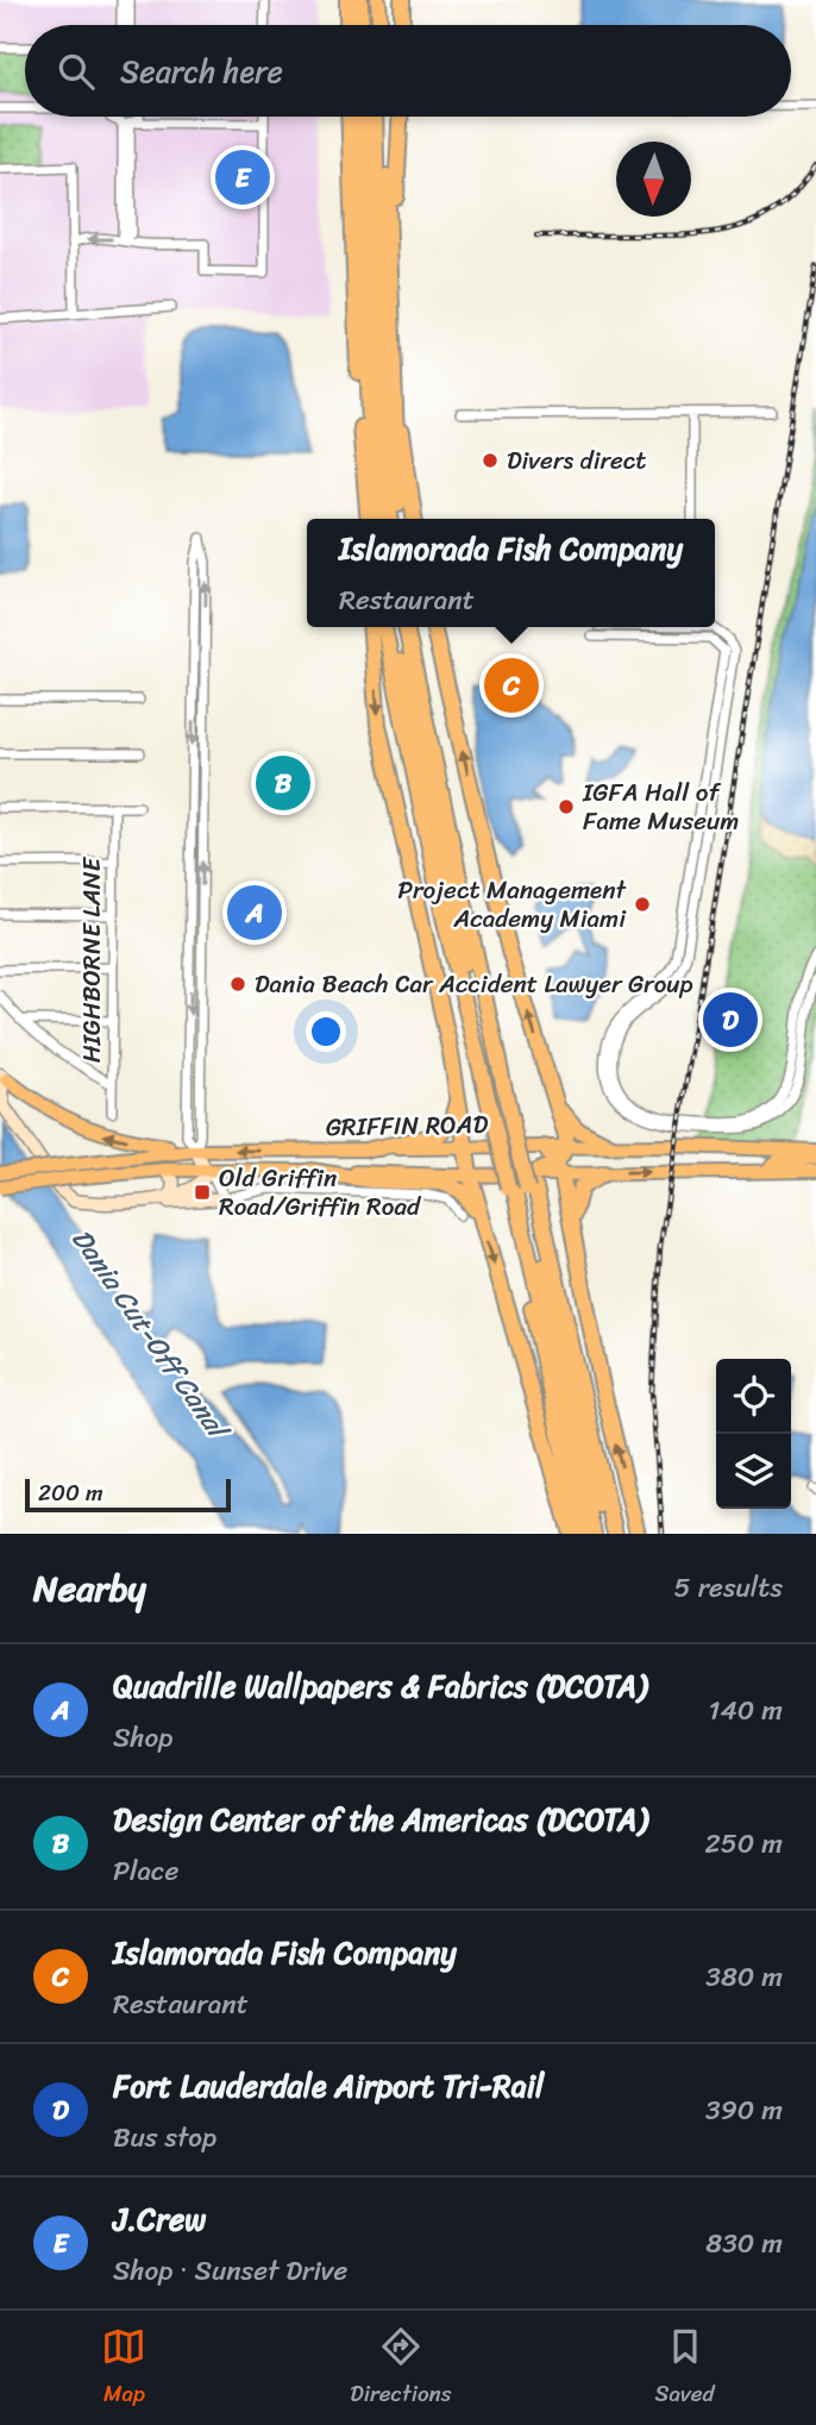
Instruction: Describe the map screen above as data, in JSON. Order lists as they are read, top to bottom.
{
  "streets": {
    "main road": ["GRIFFIN ROAD"],
    "street": ["HIGHBORNE LANE"]
  },
  "water": ["Dania Cut-Off Canal"],
  "places": {
    "other": [
      "Divers direct",
      "IGFA Hall of Fame Museum",
      "Project Management Academy Miami",
      "Dania Beach Car Accident Lawyer Group"
    ],
    "transit": ["Old Griffin Road/Griffin Road"]
  },
  "scale_bar": "200 m",
  "north": "bottom",
  "page": {
    "search": "Search here",
    "pins": [
      "E",
      "C",
      "B",
      "A",
      "D"
    ],
    "popup": ["Islamorada Fish Company", "Restaurant"],
    "scale": "200 m",
    "heading": ["Nearby", "5 results"],
    "list": [
      {
        "mark": "A",
        "name": "Quadrille Wallpapers & Fabrics (DCOTA)",
        "note": "Shop",
        "value": "140 m"
      },
      {
        "mark": "B",
        "name": "Design Center of the Americas (DCOTA)",
        "note": "Place",
        "value": "250 m"
      },
      {
        "mark": "C",
        "name": "Islamorada Fish Company",
        "note": "Restaurant",
        "value": "380 m"
      },
      {
        "mark": "D",
        "name": "Fort Lauderdale Airport Tri-Rail",
        "note": "Bus stop",
        "value": "390 m"
      },
      {
        "mark": "E",
        "name": "J.Crew",
        "note": "Shop · Sunset Drive",
        "value": "830 m"
      }
    ],
    "nav": ["Map", "Directions", "Saved"]
  }
}
